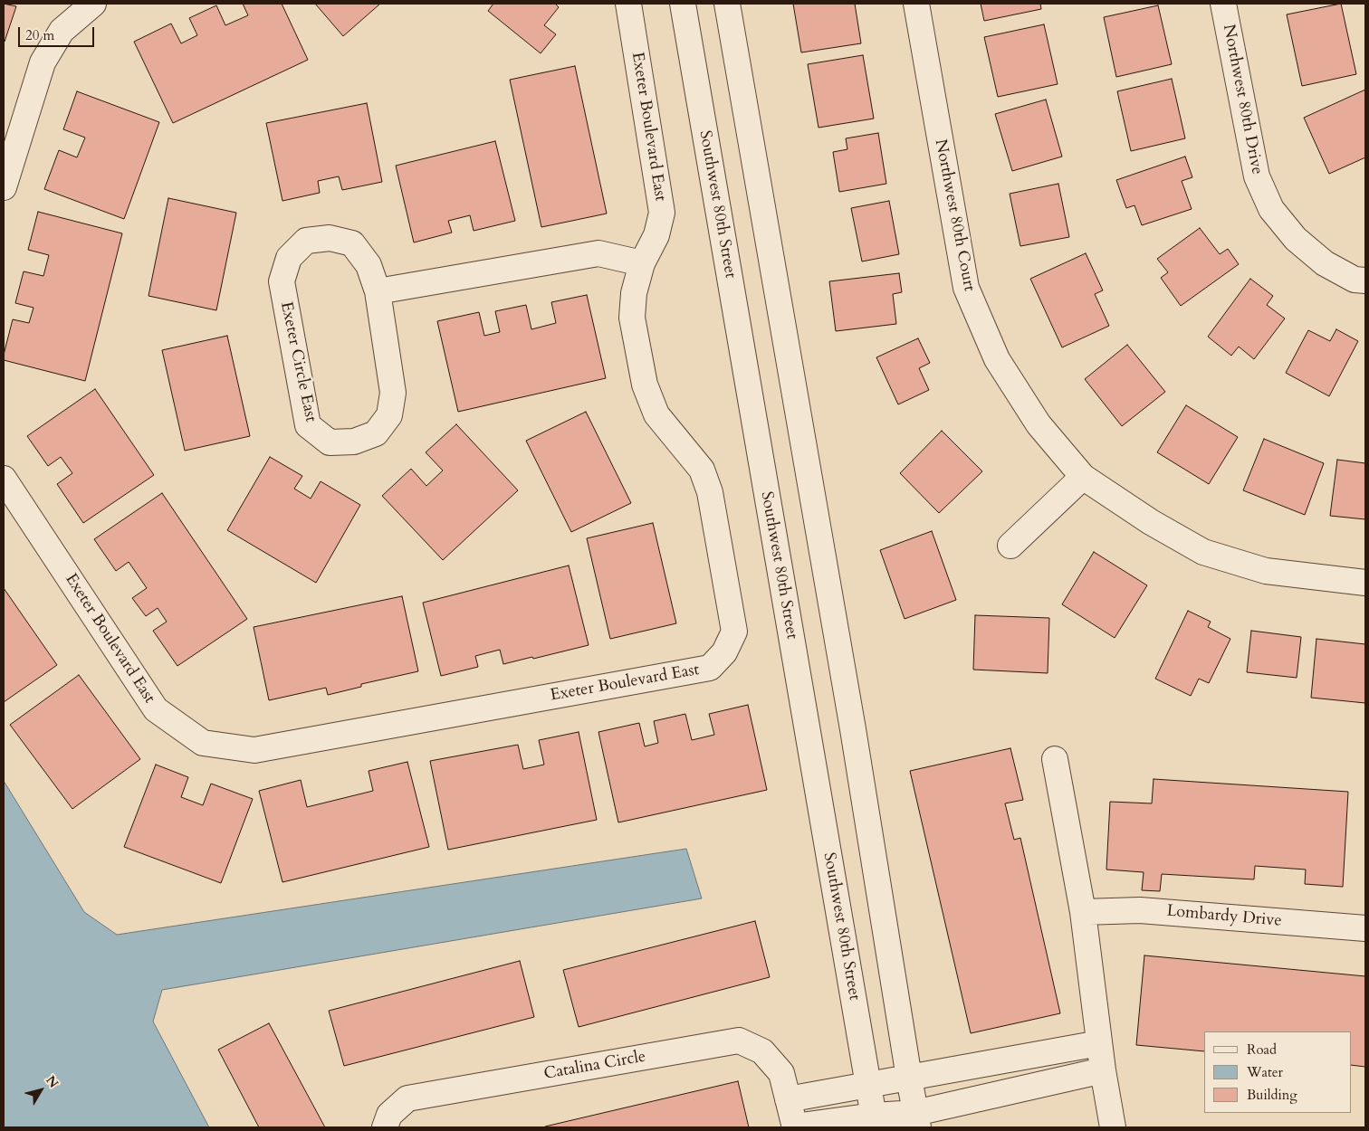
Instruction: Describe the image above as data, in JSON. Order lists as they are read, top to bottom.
{
  "streets": {
    "street": [
      "Northwest 80th Drive",
      "Exeter Boulevard East",
      "Southwest 80th Street",
      "Northwest 80th Court",
      "Exeter Circle East",
      "Lombardy Drive",
      "Catalina Circle"
    ]
  },
  "crossings": [
    ["Southwest 80th Street", "Catalina Circle"]
  ],
  "legend": ["Road", "Water", "Building"],
  "scale_bar": "20 m",
  "north": "top right"
}
